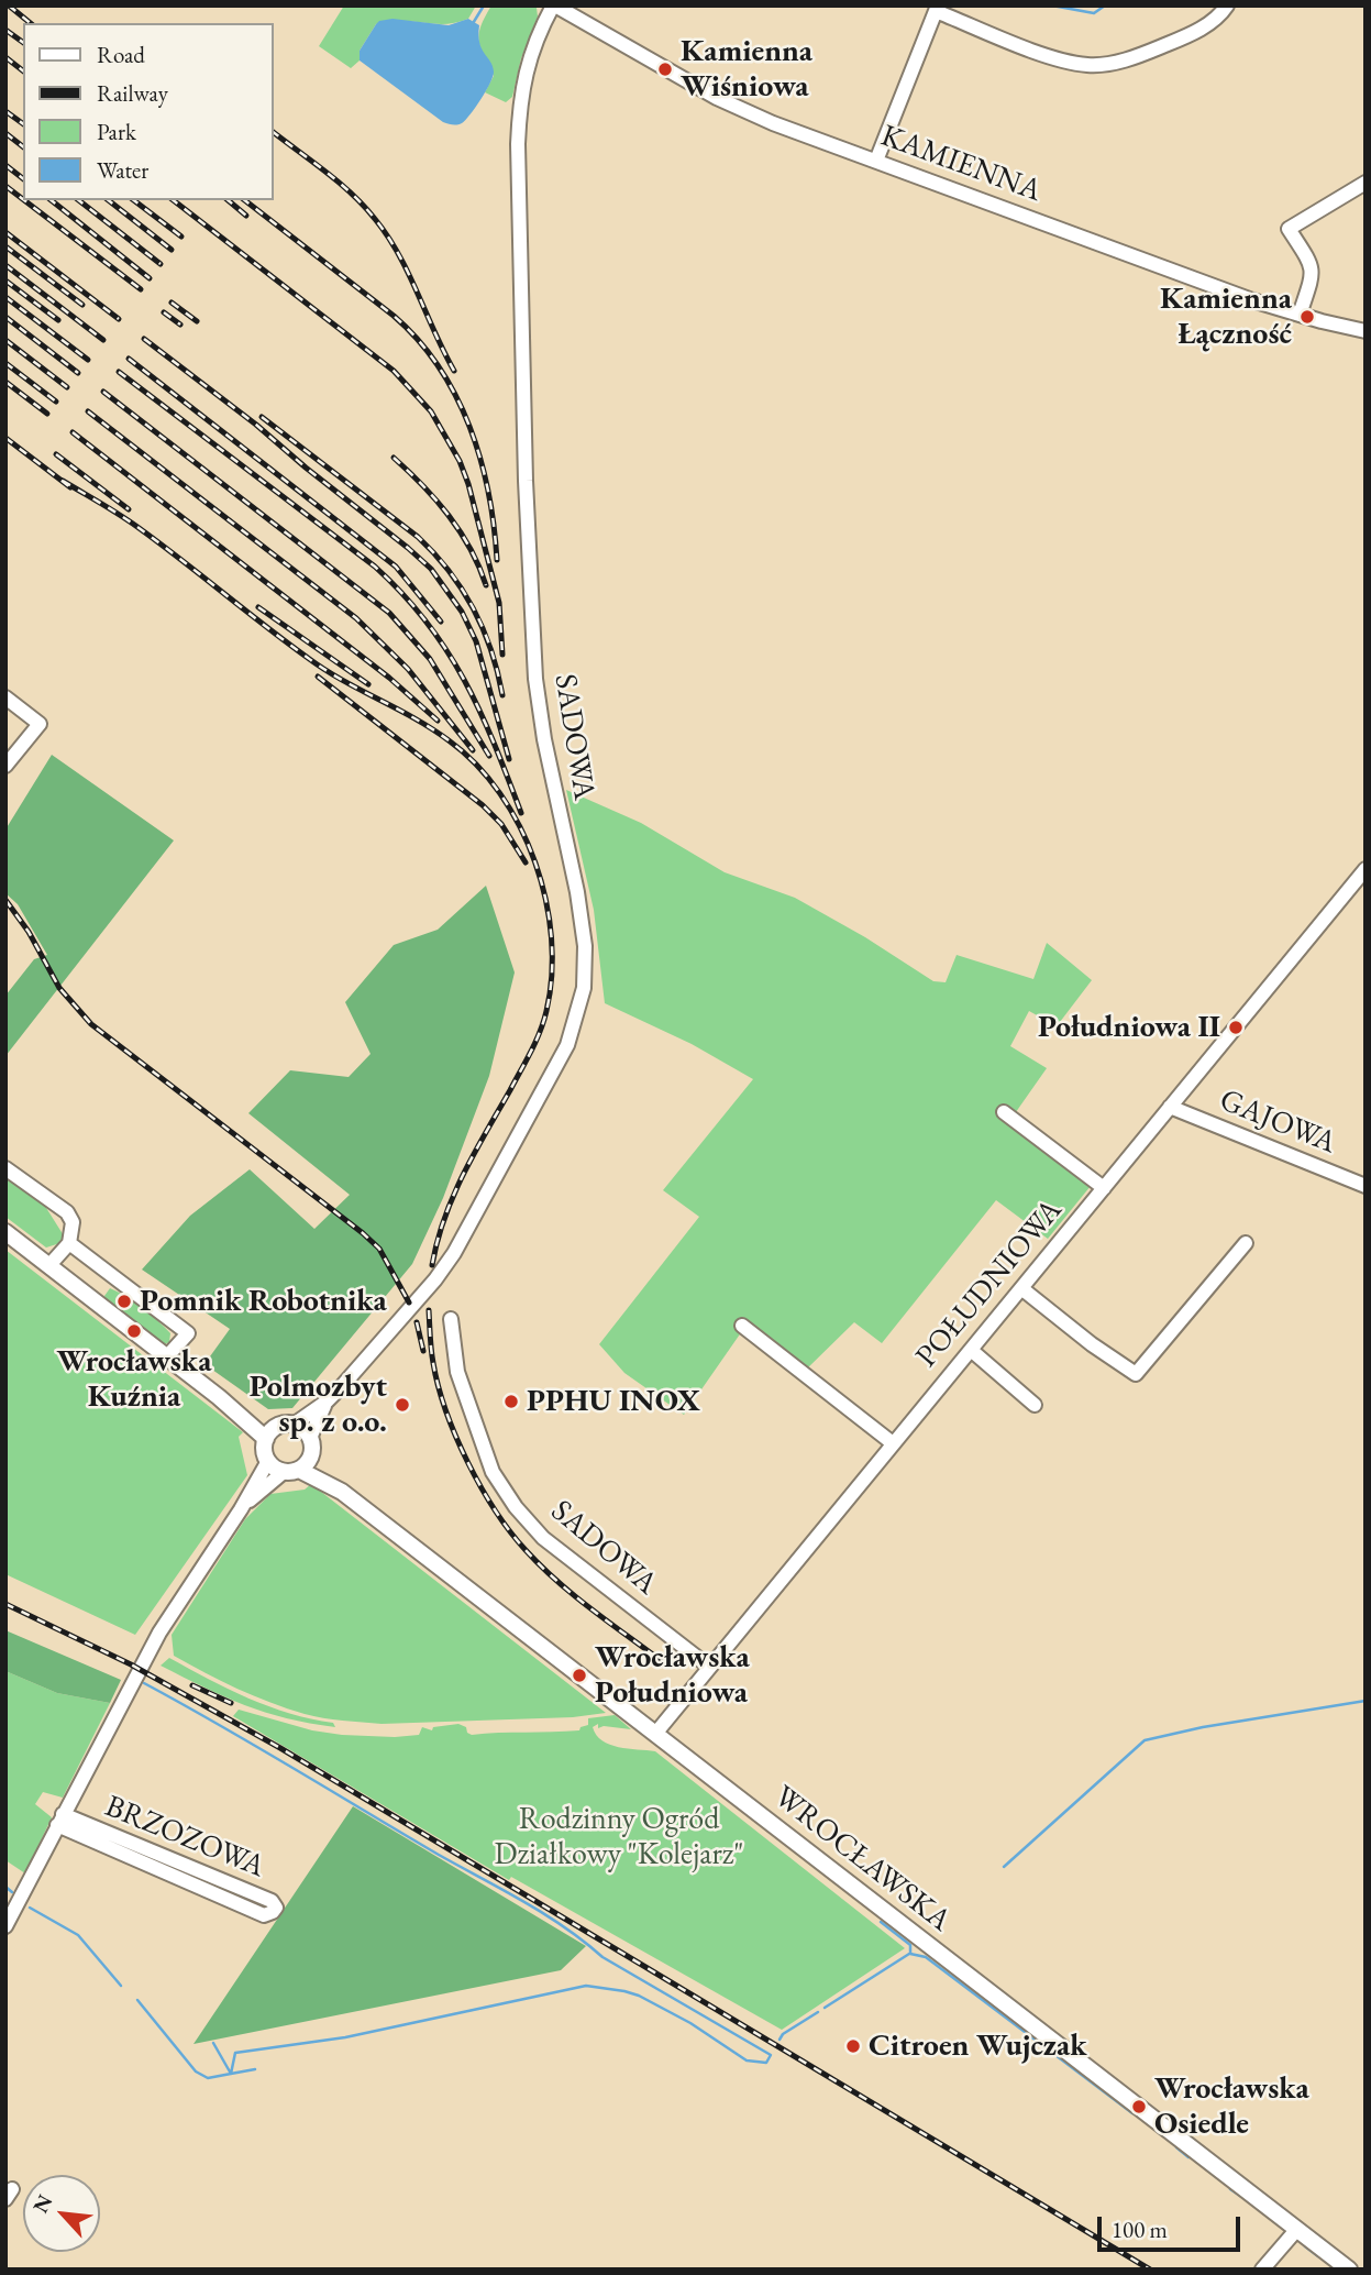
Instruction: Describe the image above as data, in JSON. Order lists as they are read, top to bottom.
{
  "streets": {
    "main road": ["WROCŁAWSKA"],
    "street": [
      "KAMIENNA",
      "SADOWA",
      "GAJOWA",
      "POŁUDNIOWA",
      "BRZOZOWA"
    ]
  },
  "crossings": [
    ["KAMIENNA", "SADOWA"],
    ["SADOWA", "POŁUDNIOWA"],
    ["SADOWA", "BRZOZOWA"],
    ["SADOWA", "WROCŁAWSKA"],
    ["GAJOWA", "POŁUDNIOWA"],
    ["POŁUDNIOWA", "WROCŁAWSKA"],
    ["BRZOZOWA", "WROCŁAWSKA"]
  ],
  "parks": ["Rodzinny Ogród Działkowy \"Kolejarz\""],
  "places": [
    "Kamienna Wiśniowa",
    "Kamienna Łączność",
    "Południowa II",
    "Pomnik Robotnika",
    "Wrocławska Kuźnia",
    "PPHU INOX",
    "Polmozbyt sp. z o.o.",
    "Wrocławska Południowa",
    "Citroen Wujczak",
    "Wrocławska Osiedle"
  ],
  "legend": [
    "Road",
    "Railway",
    "Park",
    "Water"
  ],
  "scale_bar": "100 m",
  "north": "top left"
}
